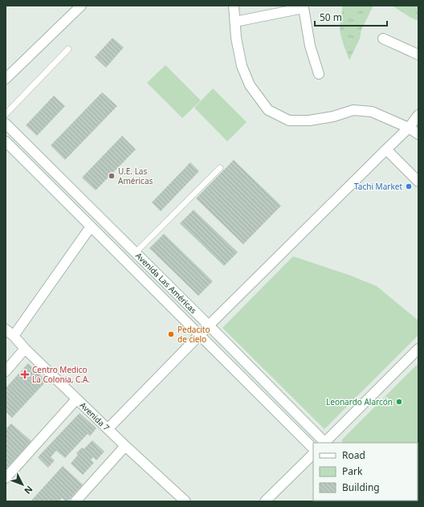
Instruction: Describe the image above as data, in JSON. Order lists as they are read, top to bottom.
{
  "streets": {
    "street": ["Avenida Las Américas", "Avenida 7"]
  },
  "places": {
    "other": [
      "U.E. Las Américas",
      "Tachi Market",
      "Pedacito de cielo",
      "Leonardo Alarcón"
    ],
    "health": ["Centro Medico La Colonia, C.A."]
  },
  "legend": ["Road", "Park", "Building"],
  "scale_bar": "50 m",
  "north": "bottom right"
}
